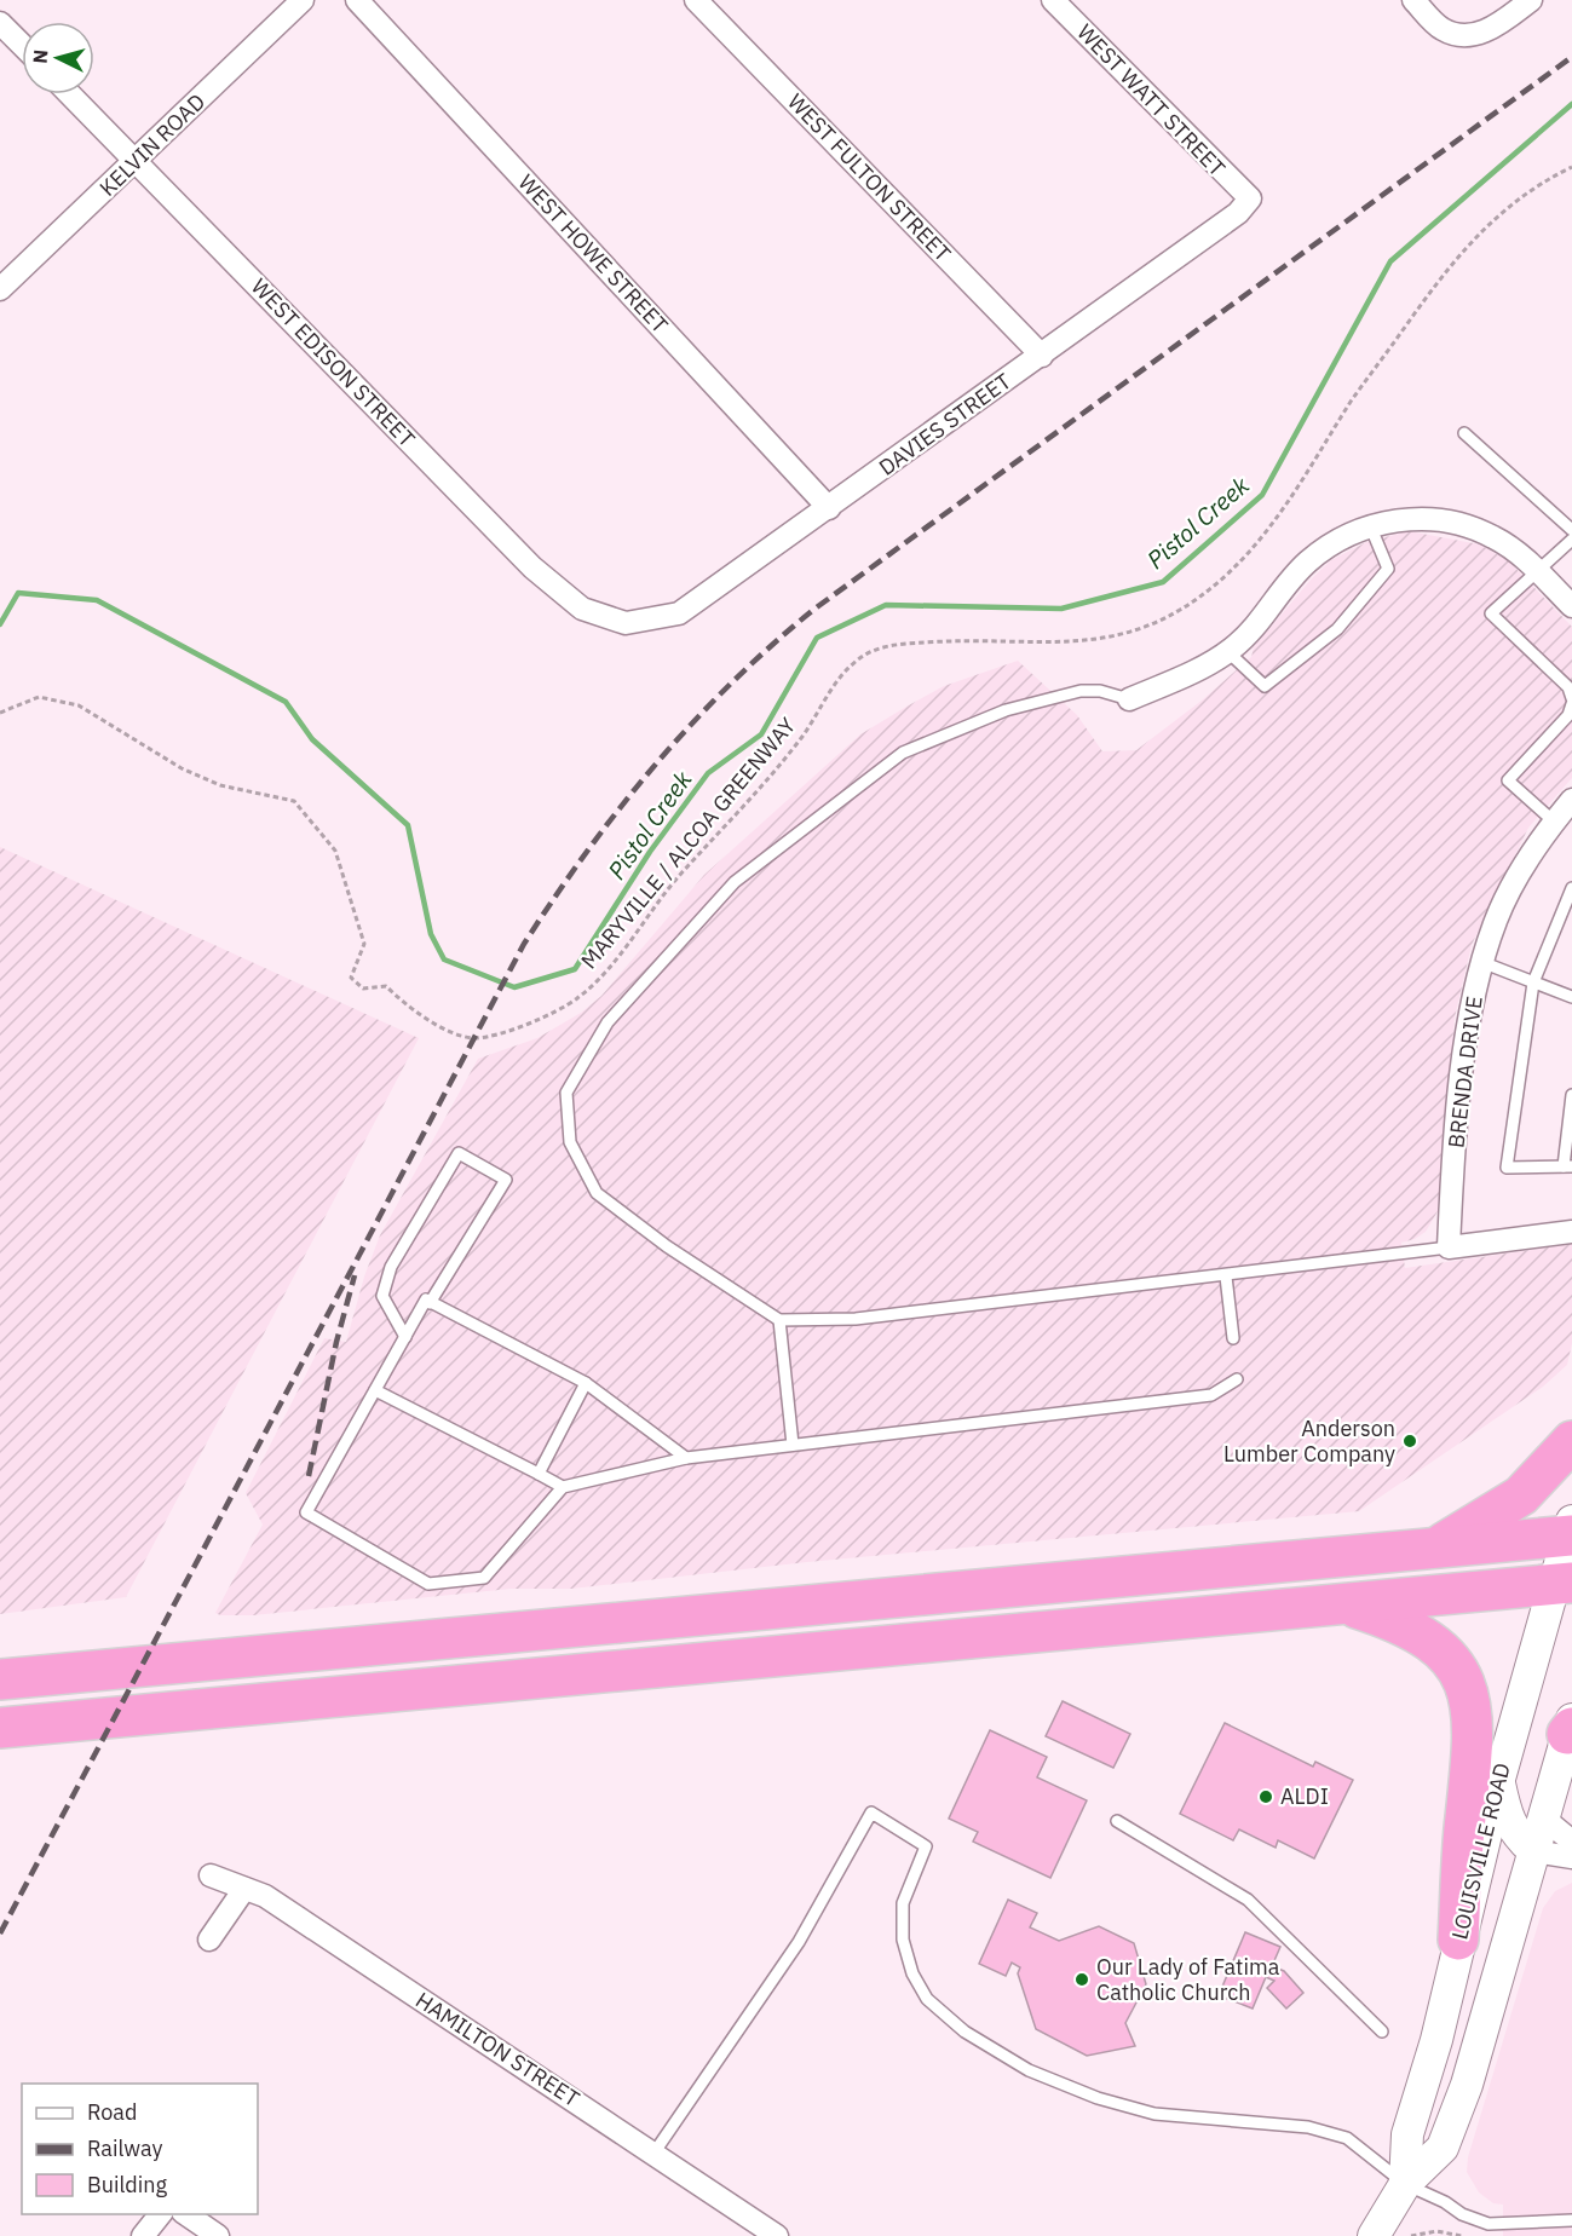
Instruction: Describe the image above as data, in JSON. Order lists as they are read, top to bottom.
{
  "streets": {
    "main road": ["LOUISVILLE ROAD"],
    "street": [
      "WEST WATT STREET",
      "KELVIN ROAD",
      "WEST FULTON STREET",
      "WEST HOWE STREET",
      "WEST EDISON STREET",
      "DAVIES STREET",
      "BRENDA DRIVE",
      "HAMILTON STREET"
    ],
    "path": ["MARYVILLE / ALCOA GREENWAY"]
  },
  "crossings": [
    ["WEST WATT STREET", "DAVIES STREET"],
    ["KELVIN ROAD", "WEST EDISON STREET"],
    ["WEST FULTON STREET", "DAVIES STREET"],
    ["WEST HOWE STREET", "DAVIES STREET"],
    ["WEST EDISON STREET", "DAVIES STREET"]
  ],
  "water": ["Pistol Creek"],
  "places": ["Anderson Lumber Company", "ALDI", "Our Lady of Fatima Catholic Church"],
  "legend": ["Road", "Railway", "Building"],
  "north": "left"
}
